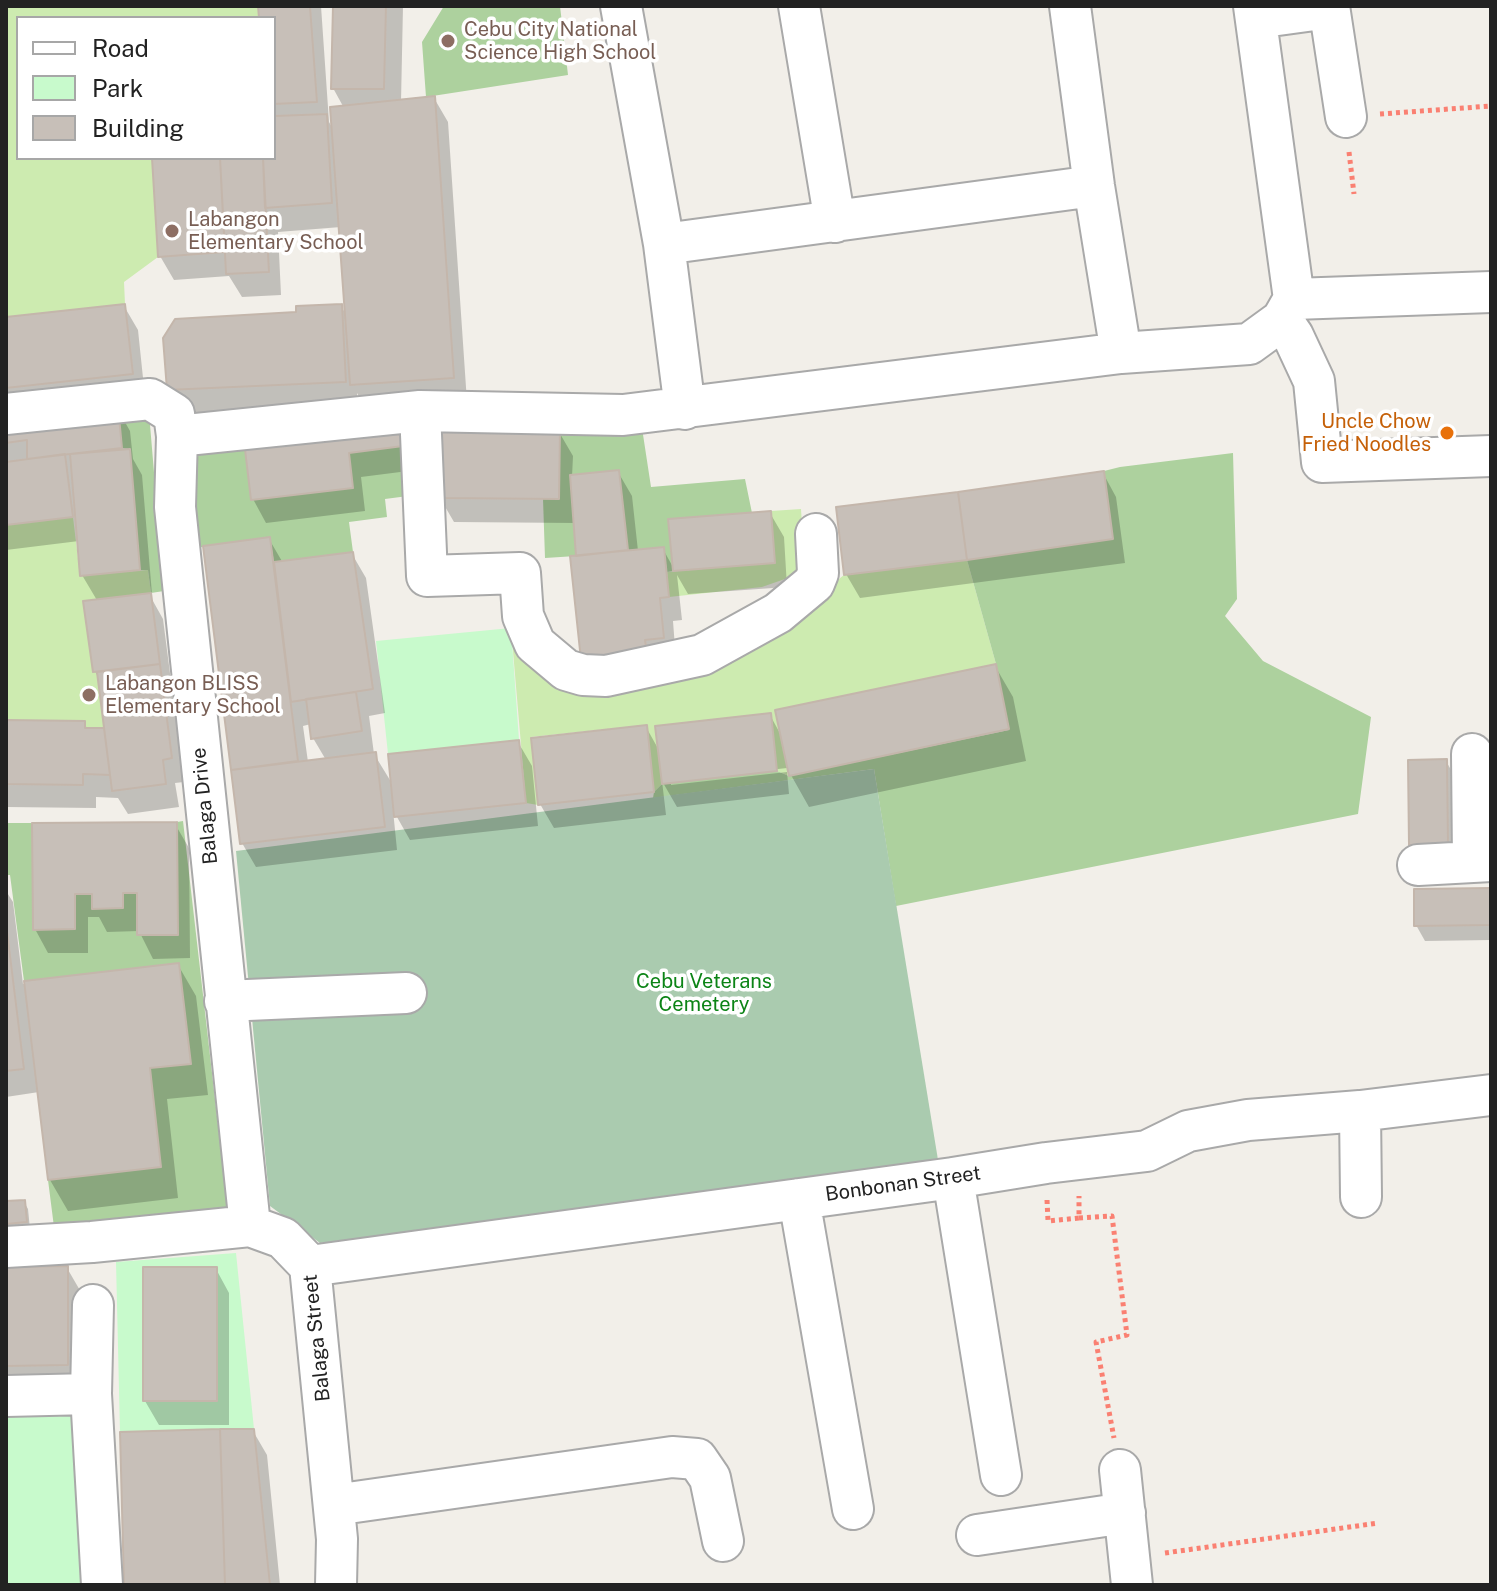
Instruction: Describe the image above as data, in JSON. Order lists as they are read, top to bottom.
{
  "streets": {
    "street": ["Balaga Drive", "Bonbonan Street", "Balaga Street"]
  },
  "crossings": [
    ["Balaga Drive", "Balaga Street"],
    ["Bonbonan Street", "Balaga Street"]
  ],
  "parks": ["Cebu Veterans Cemetery"],
  "places": [
    "Cebu City National Science High School",
    "Labangon Elementary School",
    "Uncle Chow Fried Noodles",
    "Labangon BLISS Elementary School"
  ],
  "legend": ["Road", "Park", "Building"]
}
